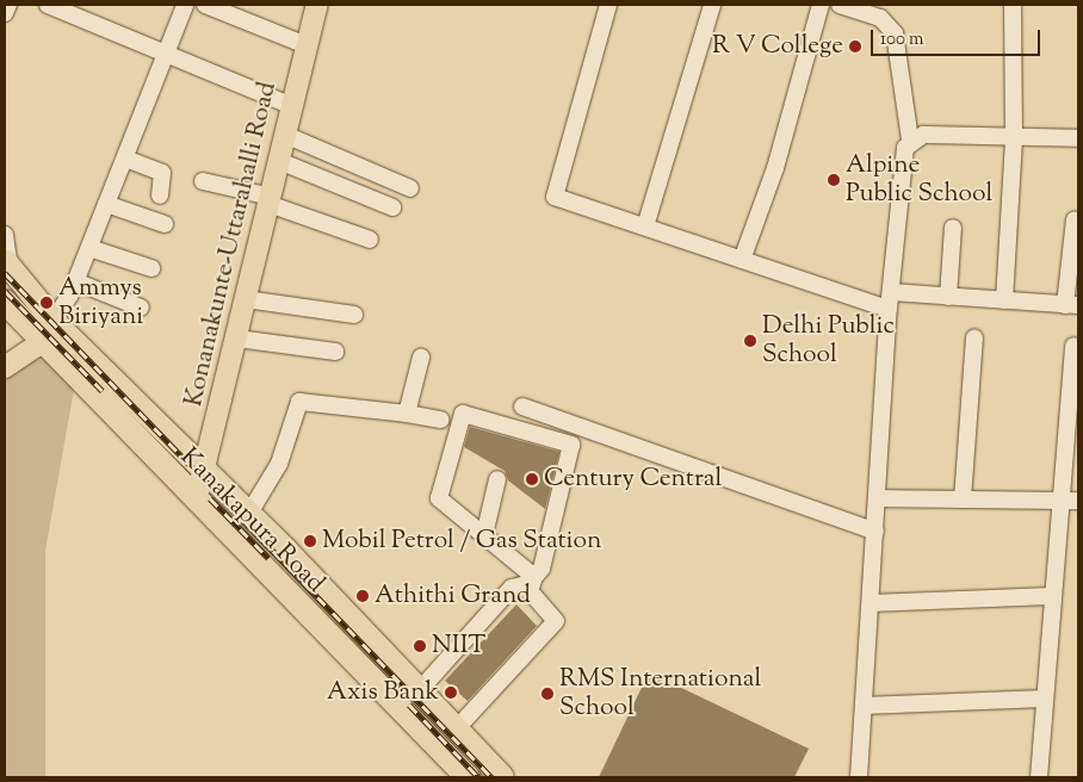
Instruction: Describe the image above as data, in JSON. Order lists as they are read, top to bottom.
{
  "streets": {
    "highway": ["Kanakapura Road"],
    "main road": ["Konanakunte-Uttarahalli Road"]
  },
  "crossings": [
    ["Konanakunte-Uttarahalli Road", "Kanakapura Road"]
  ],
  "places": [
    "R V College",
    "Alpine Public School",
    "Ammys Biriyani",
    "Delhi Public School",
    "Century Central",
    "Mobil Petrol / Gas Station",
    "Athithi Grand",
    "NIIT",
    "Axis Bank",
    "RMS International School"
  ],
  "scale_bar": "100 m"
}
